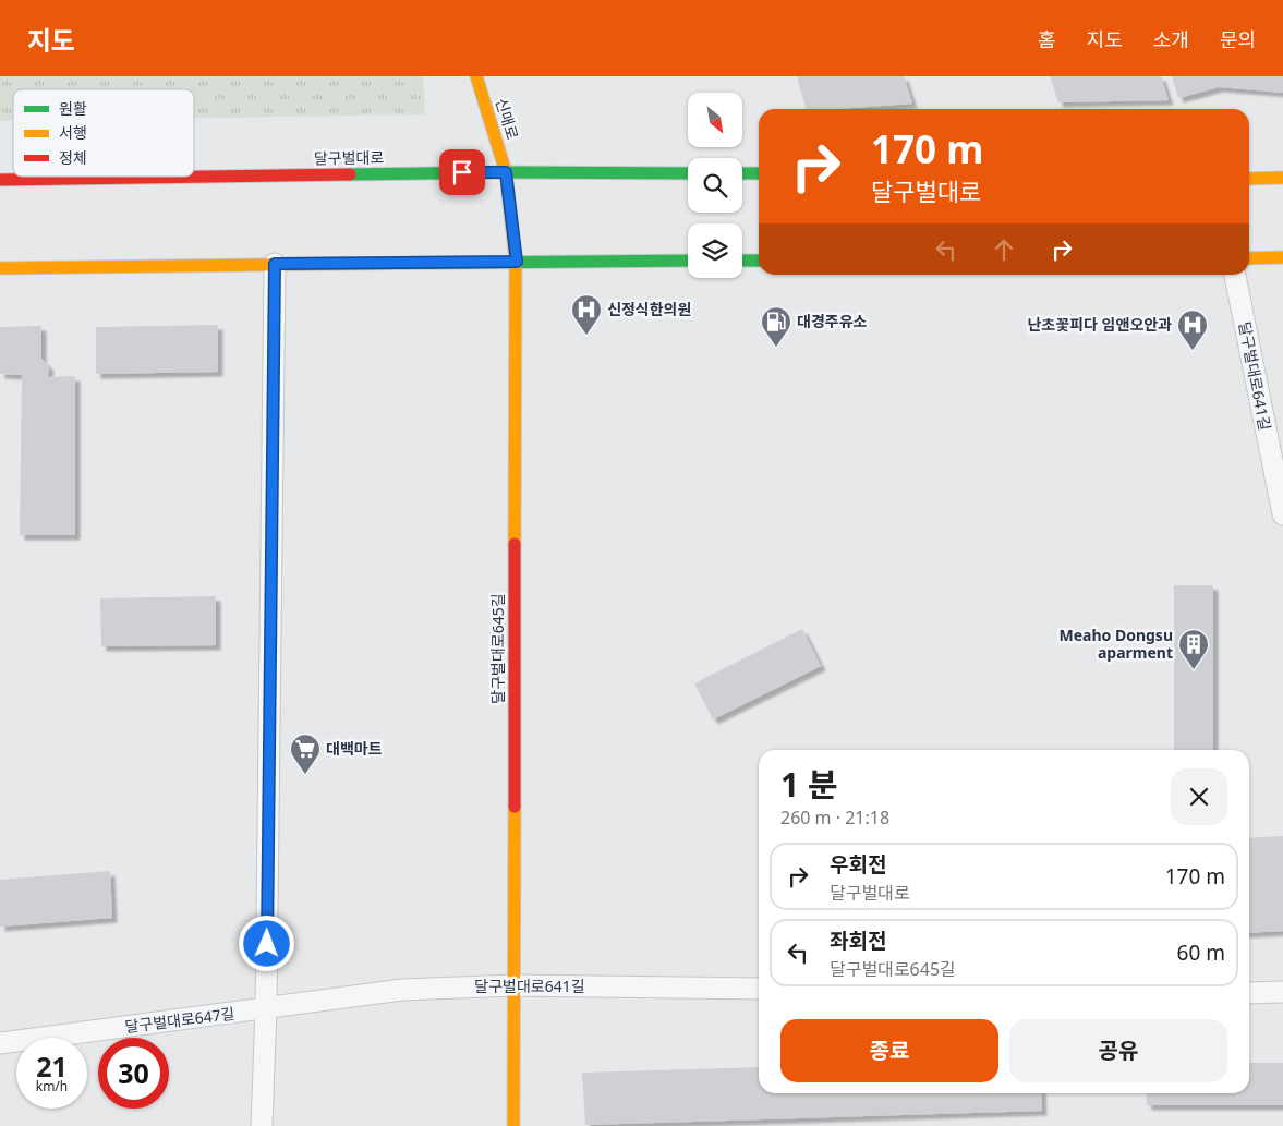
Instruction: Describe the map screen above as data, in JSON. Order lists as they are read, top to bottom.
{
  "streets": {
    "main road": ["신매로", "달구벌대로", "달구벌대로645길"],
    "street": ["달구벌대로641길", "달구벌대로647길"]
  },
  "crossings": [
    ["신매로", "달구벌대로"],
    ["신매로", "달구벌대로645길"],
    ["달구벌대로", "달구벌대로645길"],
    ["달구벌대로641길", "달구벌대로645길"],
    ["달구벌대로641길", "달구벌대로647길"]
  ],
  "places": {
    "hospital": ["신정식한의원", "난초꽃피다 임앤오안과"],
    "fuel station": ["대경주유소"],
    "building": ["Meaho Dongsu aparment"],
    "supermarket": ["대백마트"]
  },
  "legend": ["원활", "서행", "정체"],
  "north": "bottom right",
  "page": {
    "header": "지도",
    "nav": [
      "홈",
      "지도",
      "소개",
      "문의"
    ],
    "turn": ["170 m", "달구벌대로"],
    "heading": ["1 분", "260 m · 21:18"],
    "list": [
      {
        "name": "우회전",
        "note": "달구벌대로",
        "value": "170 m"
      },
      {
        "name": "좌회전",
        "note": "달구벌대로645길",
        "value": "60 m"
      }
    ],
    "buttons": ["종료", "공유"],
    "speed": "21 km/h",
    "limit": "30"
  }
}
